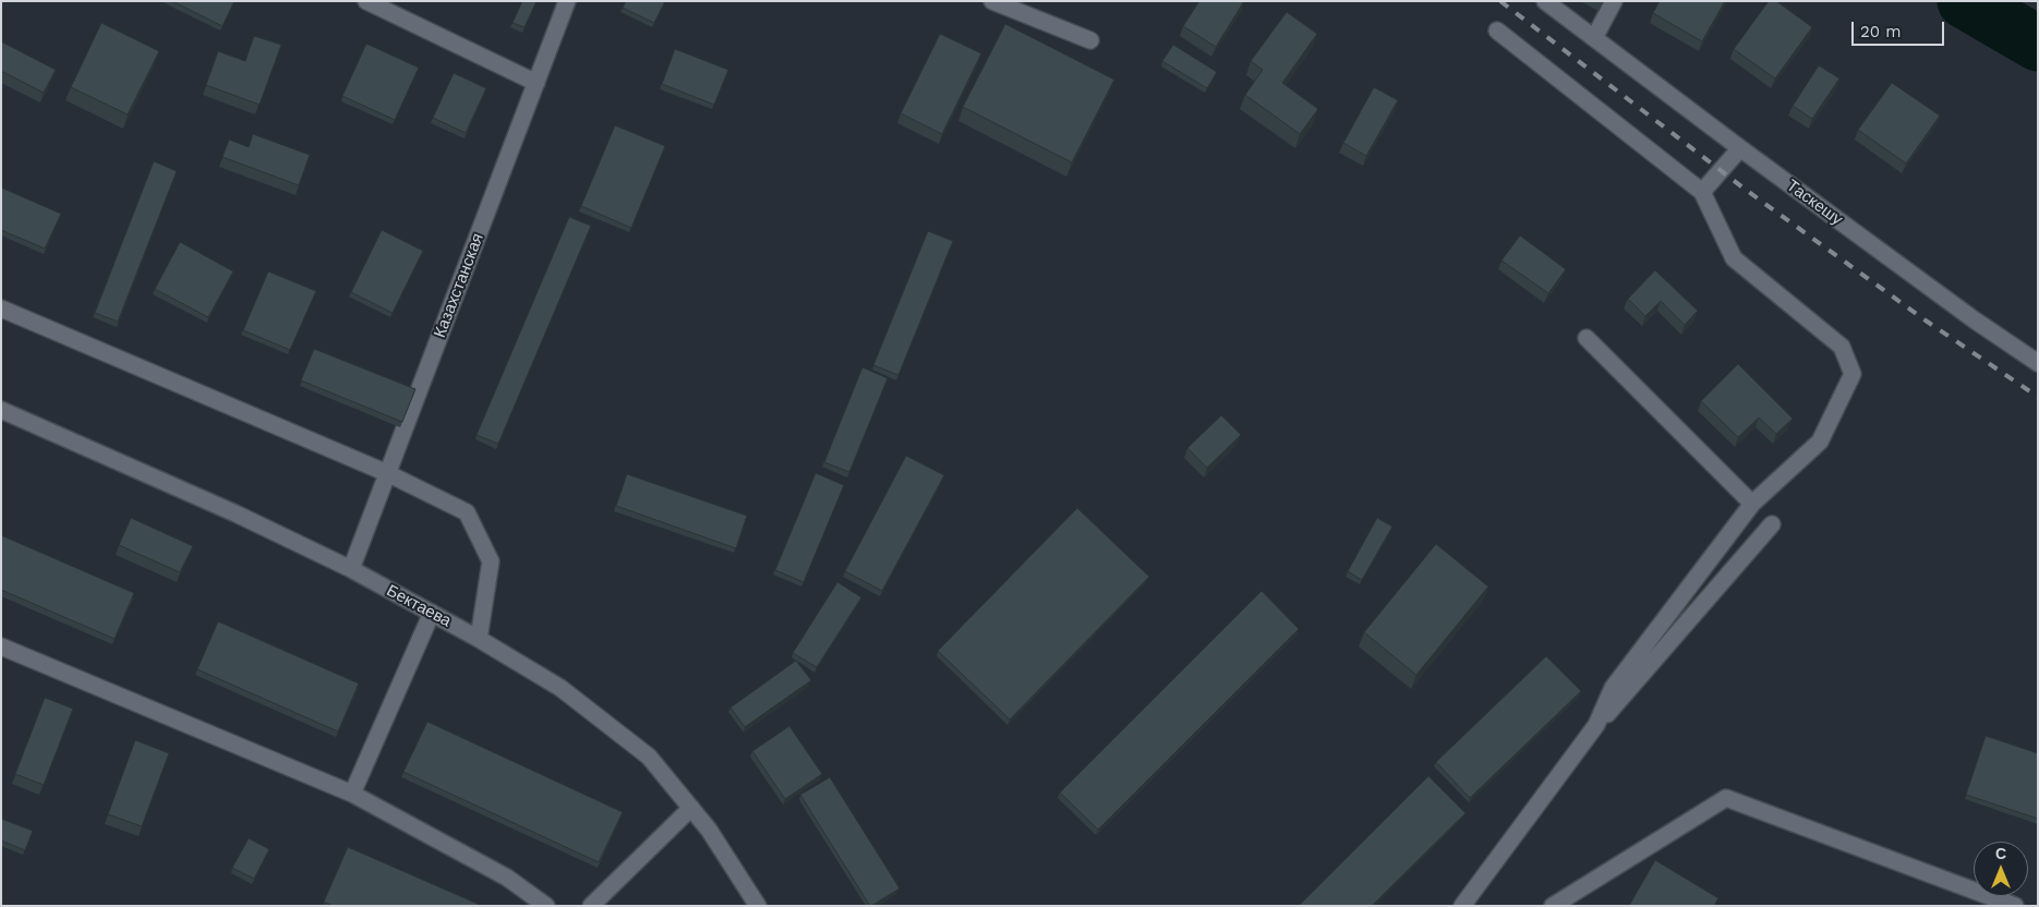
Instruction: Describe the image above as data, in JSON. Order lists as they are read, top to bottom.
{
  "streets": {
    "street": ["Таскешу", "Казахстанская", "Бектаева"]
  },
  "crossings": [
    ["Казахстанская", "Бектаева"]
  ],
  "scale_bar": "20 m",
  "north": "top"
}
